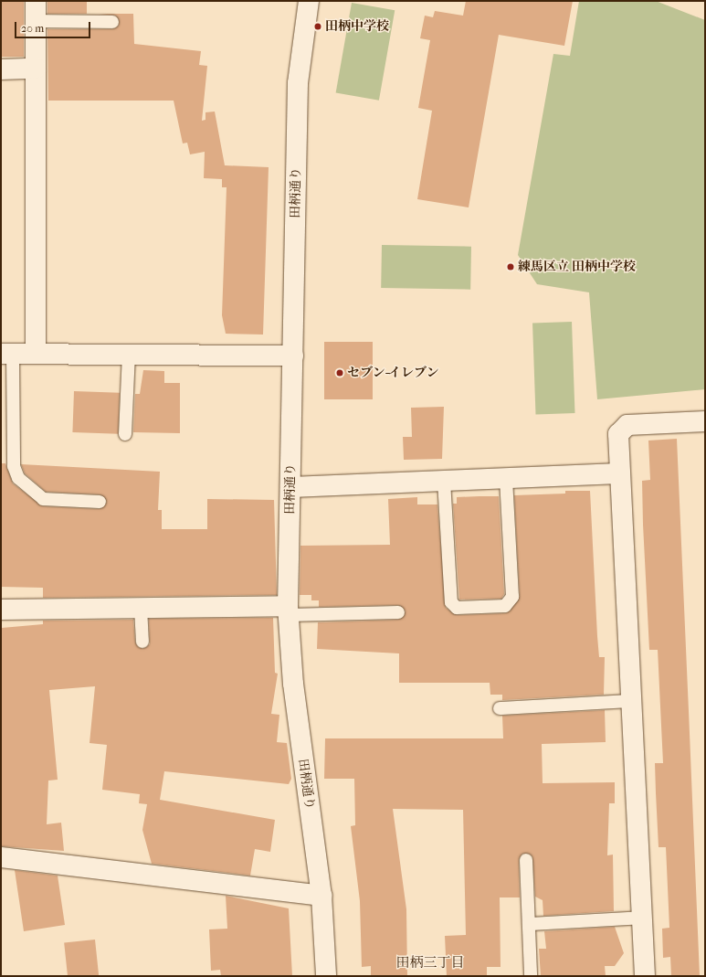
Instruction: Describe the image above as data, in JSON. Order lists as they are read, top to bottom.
{
  "streets": {
    "street": ["田柄通り"]
  },
  "districts": ["田柄三丁目"],
  "places": ["田柄中学校", "練馬区立 田柄中学校", "セブン-イレブン"],
  "scale_bar": "20 m"
}
